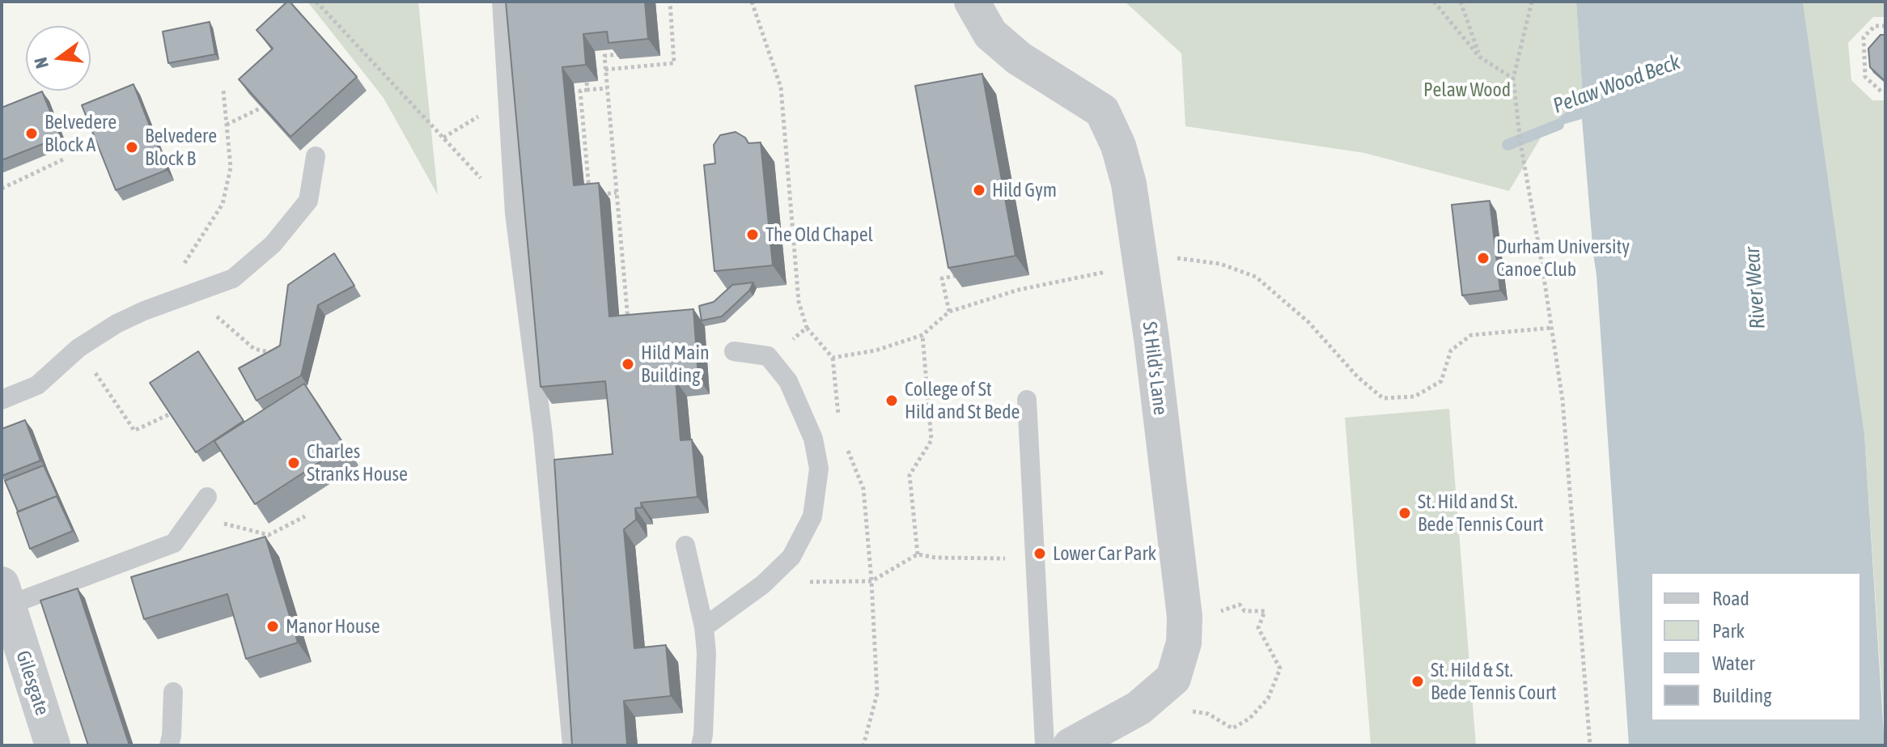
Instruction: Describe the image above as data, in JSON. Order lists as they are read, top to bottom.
{
  "streets": {
    "street": ["St Hild's Lane", "Gilesgate"]
  },
  "water": ["Pelaw Wood Beck", "River Wear"],
  "parks": ["Pelaw Wood"],
  "places": [
    "Belvedere Block A",
    "Belvedere Block B",
    "Hild Gym",
    "The Old Chapel",
    "Durham University Canoe Club",
    "Hild Main Building",
    "College of St Hild and St Bede",
    "Charles Stranks House",
    "St. Hild and St. Bede Tennis Court",
    "Lower Car Park",
    "Manor House",
    "St. Hild & St. Bede Tennis Court"
  ],
  "legend": [
    "Road",
    "Park",
    "Water",
    "Building"
  ],
  "north": "left"
}
